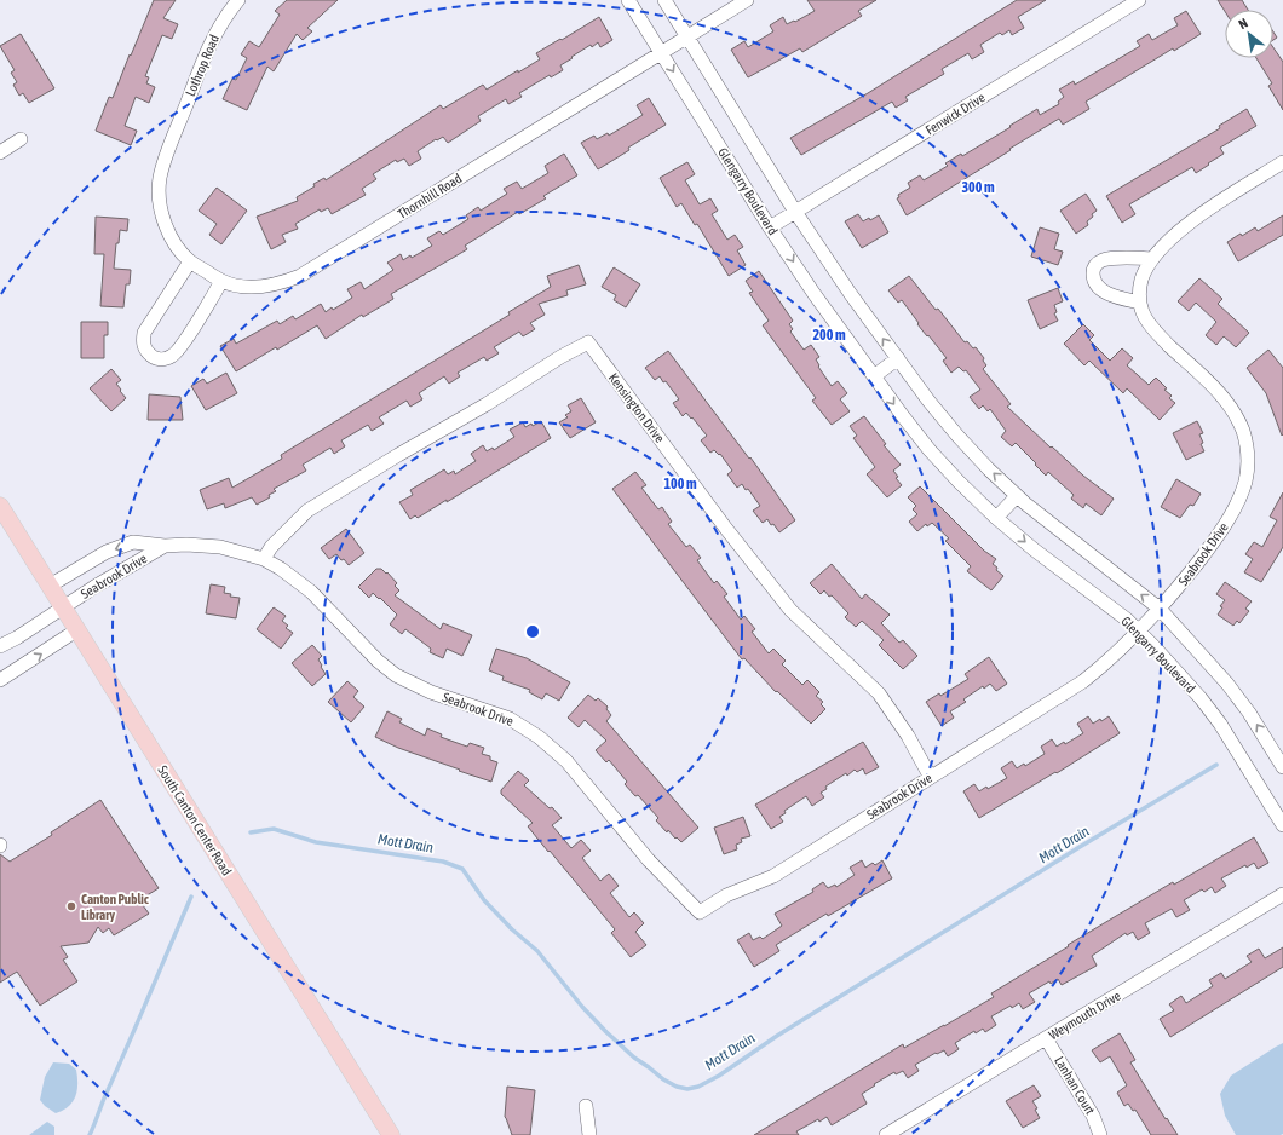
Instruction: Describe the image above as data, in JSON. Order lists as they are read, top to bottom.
{
  "streets": {
    "main road": ["South Canton Center Road"],
    "street": [
      "Lothrop Road",
      "Fenwick Drive",
      "Glengarry Boulevard",
      "Thornhill Road",
      "Kensington Drive",
      "Seabrook Drive",
      "Weymouth Drive",
      "Lanhan Court"
    ]
  },
  "crossings": [
    ["Lothrop Road", "Thornhill Road"],
    ["Fenwick Drive", "Glengarry Boulevard"],
    ["Glengarry Boulevard", "Thornhill Road"],
    ["Glengarry Boulevard", "Seabrook Drive"],
    ["Kensington Drive", "Seabrook Drive"],
    ["Seabrook Drive", "South Canton Center Road"],
    ["Weymouth Drive", "Lanhan Court"]
  ],
  "water": ["Mott Drain"],
  "places": ["Canton Public Library"],
  "north": "top left",
  "rings": ["300 m", "200 m", "100 m"]
}
